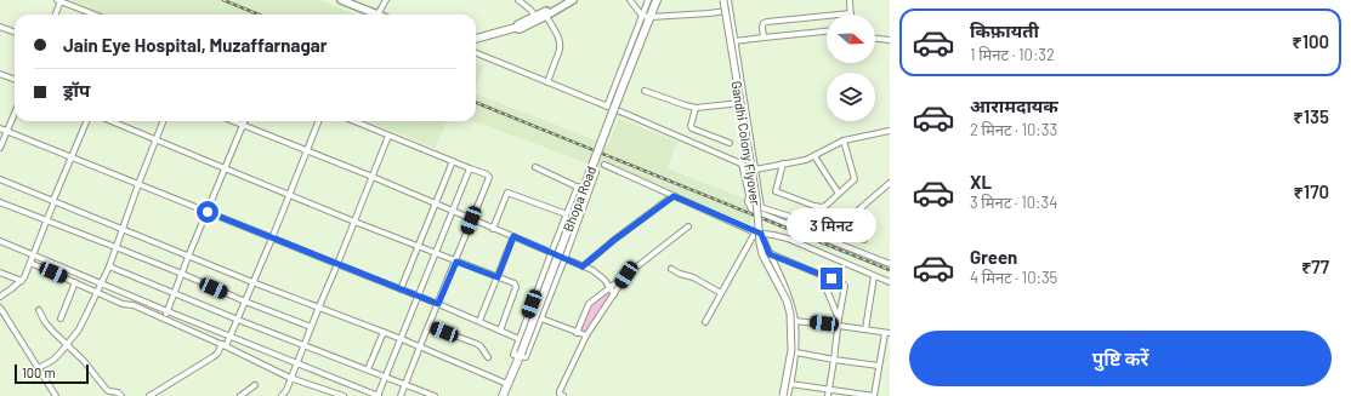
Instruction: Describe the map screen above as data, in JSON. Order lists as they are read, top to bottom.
{
  "streets": {
    "main road": ["Bhopa Road"],
    "street": ["Gandhi Colony Flyover"]
  },
  "scale_bar": "100 m",
  "north": "right",
  "page": {
    "list": [
      {
        "name": "किफ़ायती",
        "note": "1 मिनट · 10:32",
        "value": "₹100"
      },
      {
        "name": "आरामदायक",
        "note": "2 मिनट · 10:33",
        "value": "₹135"
      },
      {
        "name": "XL",
        "note": "3 मिनट · 10:34",
        "value": "₹170"
      },
      {
        "name": "Green",
        "note": "4 मिनट · 10:35",
        "value": "₹77"
      }
    ],
    "banner": ["Jain Eye Hospital, Muzaffarnagar", "ड्रॉप"],
    "bubble": "3 मिनट",
    "buttons": "पुष्टि करें",
    "scale": "100 m"
  }
}
